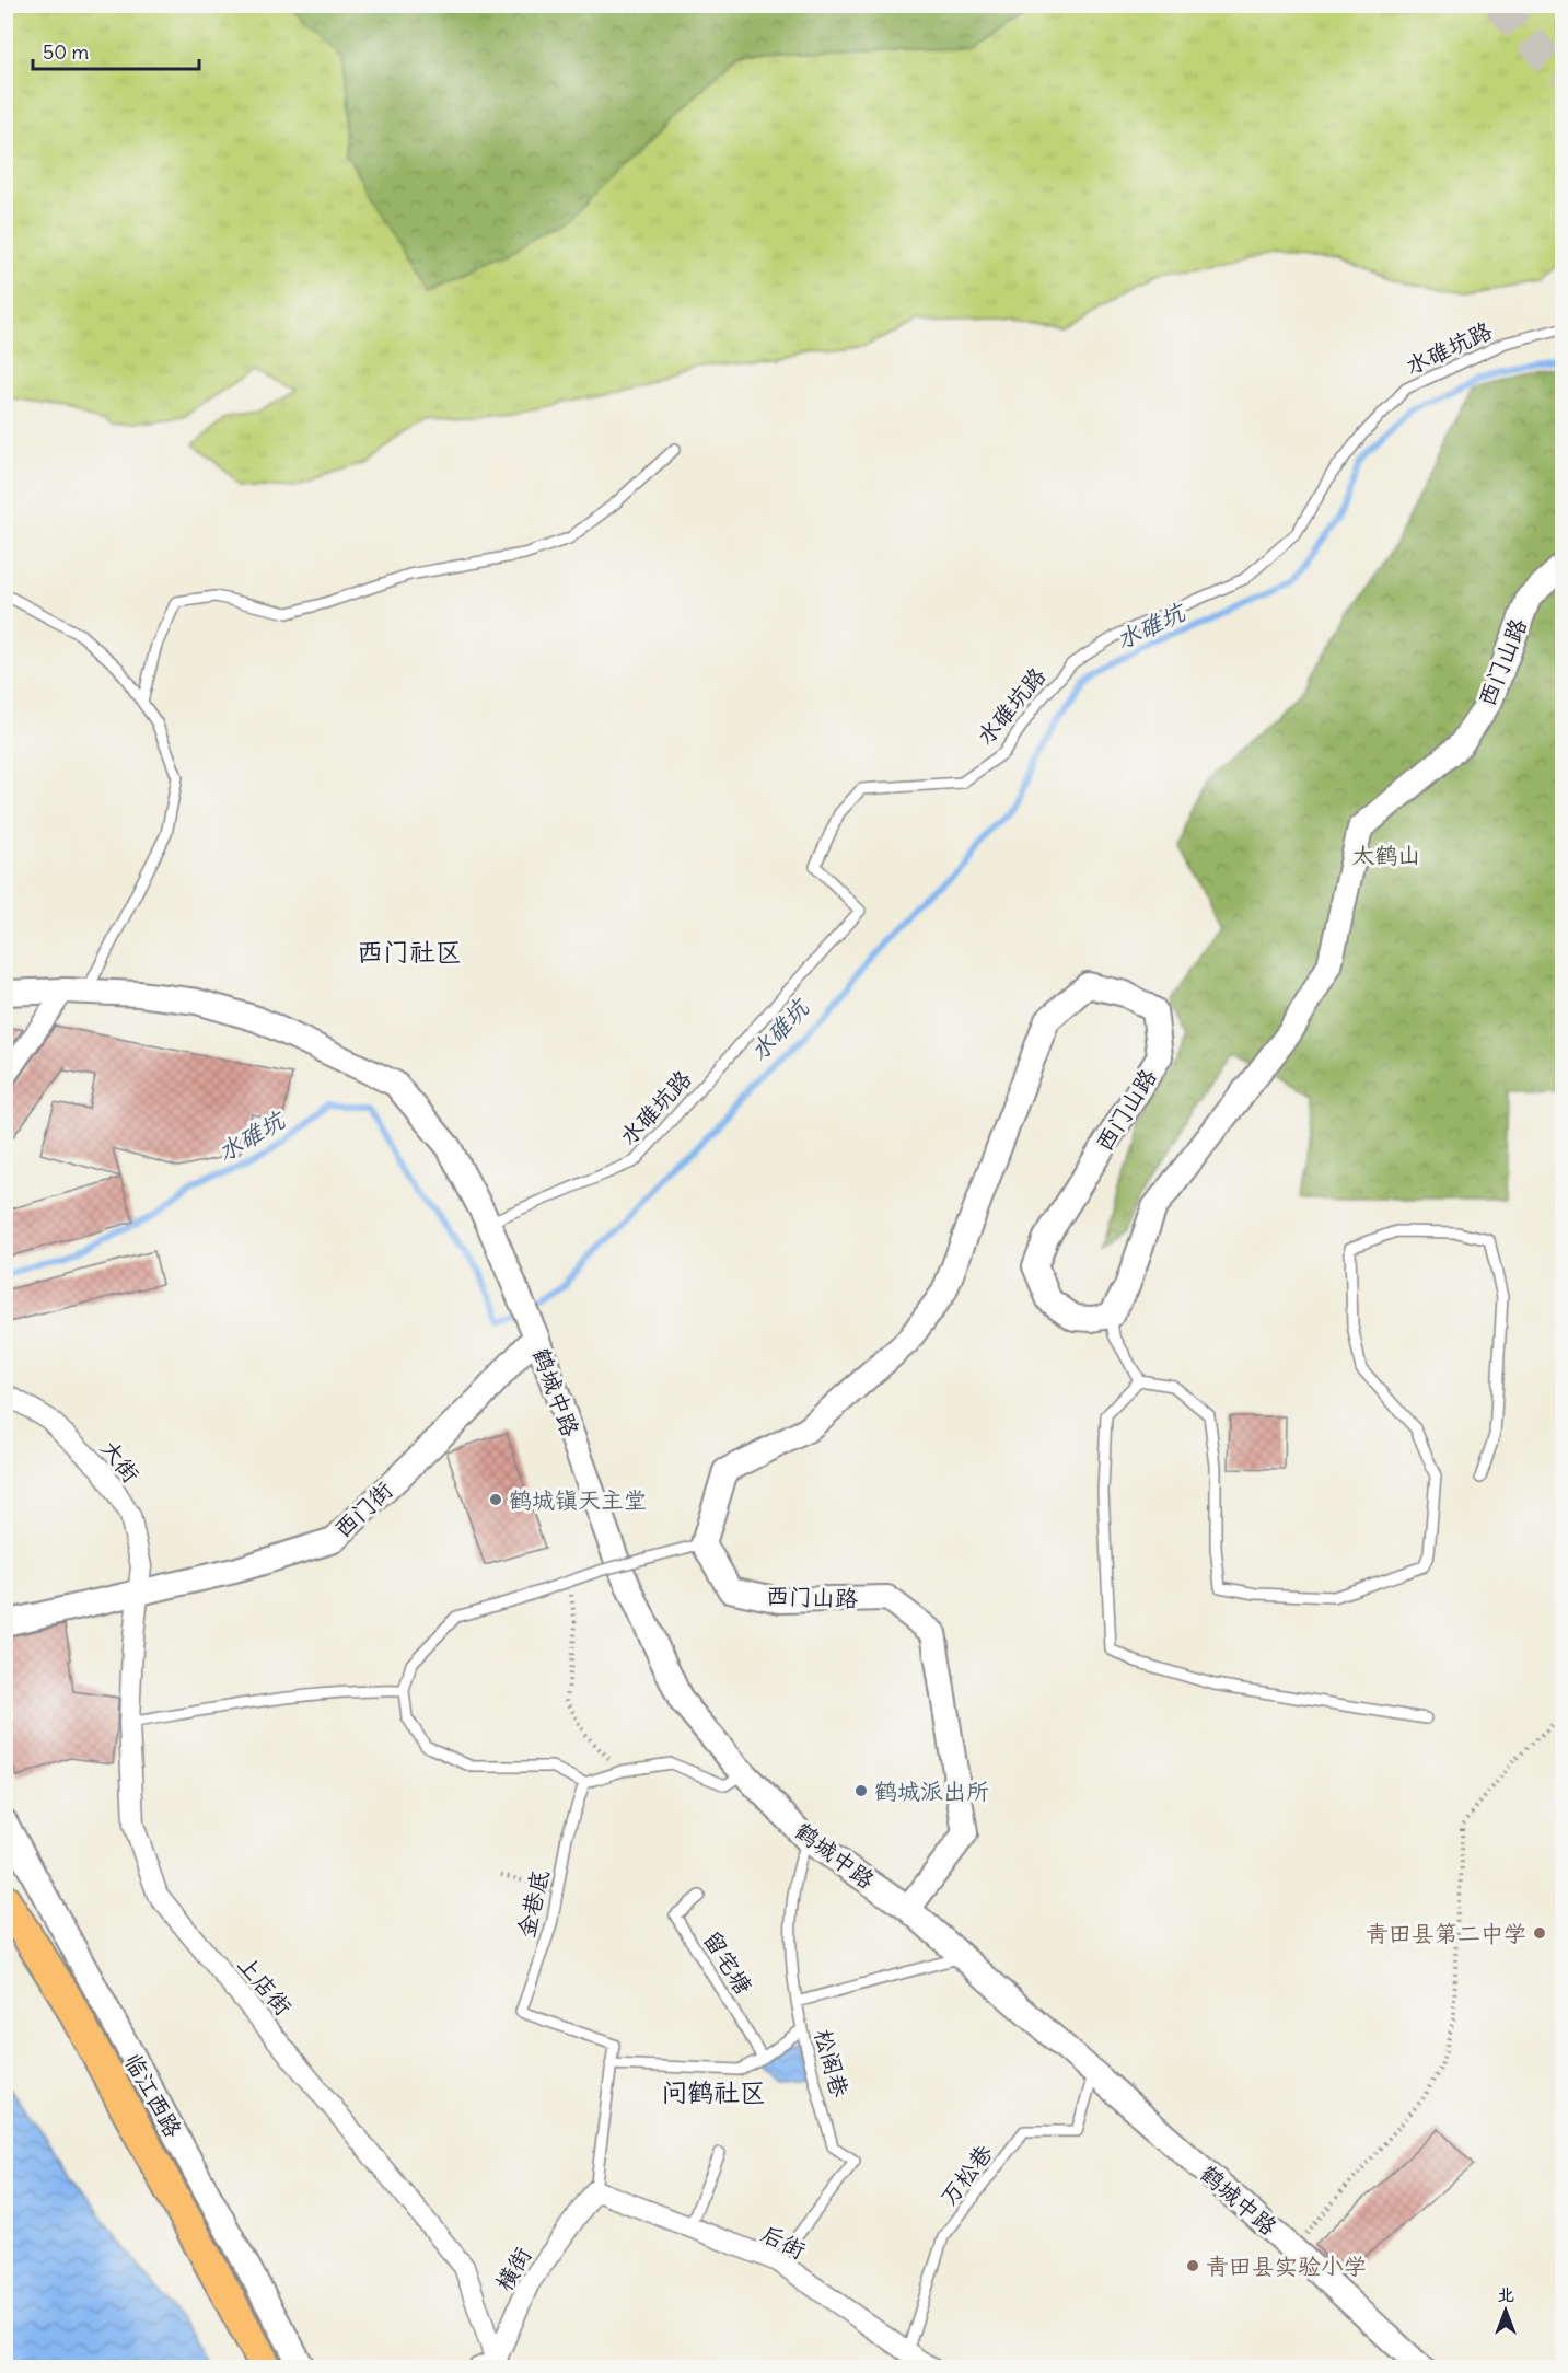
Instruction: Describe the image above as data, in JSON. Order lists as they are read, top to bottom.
{
  "streets": {
    "street": [
      "西门山路",
      "鹤城中路",
      "大街",
      "西门街",
      "上店街",
      "临江西路",
      "后街",
      "横街"
    ],
    "lane": [
      "水碓坑路",
      "金巷底",
      "留宅塘",
      "松阁巷",
      "万松巷"
    ]
  },
  "crossings": [
    ["水碓坑路", "鹤城中路"],
    ["西门山路", "鹤城中路"],
    ["鹤城中路", "西门街"],
    ["鹤城中路", "松阁巷"],
    ["鹤城中路", "万松巷"],
    ["大街", "西门街"],
    ["大街", "上店街"],
    ["西门街", "上店街"],
    ["金巷底", "后街"],
    ["金巷底", "横街"],
    ["上店街", "横街"],
    ["松阁巷", "后街"],
    ["万松巷", "后街"],
    ["后街", "横街"]
  ],
  "districts": ["西门社区", "问鹤社区"],
  "water": ["水碓坑"],
  "parks": ["太鹤山"],
  "places": [
    "鹤城镇天主堂",
    "鹤城派出所",
    "青田县第二中学",
    "青田县实验小学"
  ],
  "scale_bar": "50 m",
  "north": "top"
}
